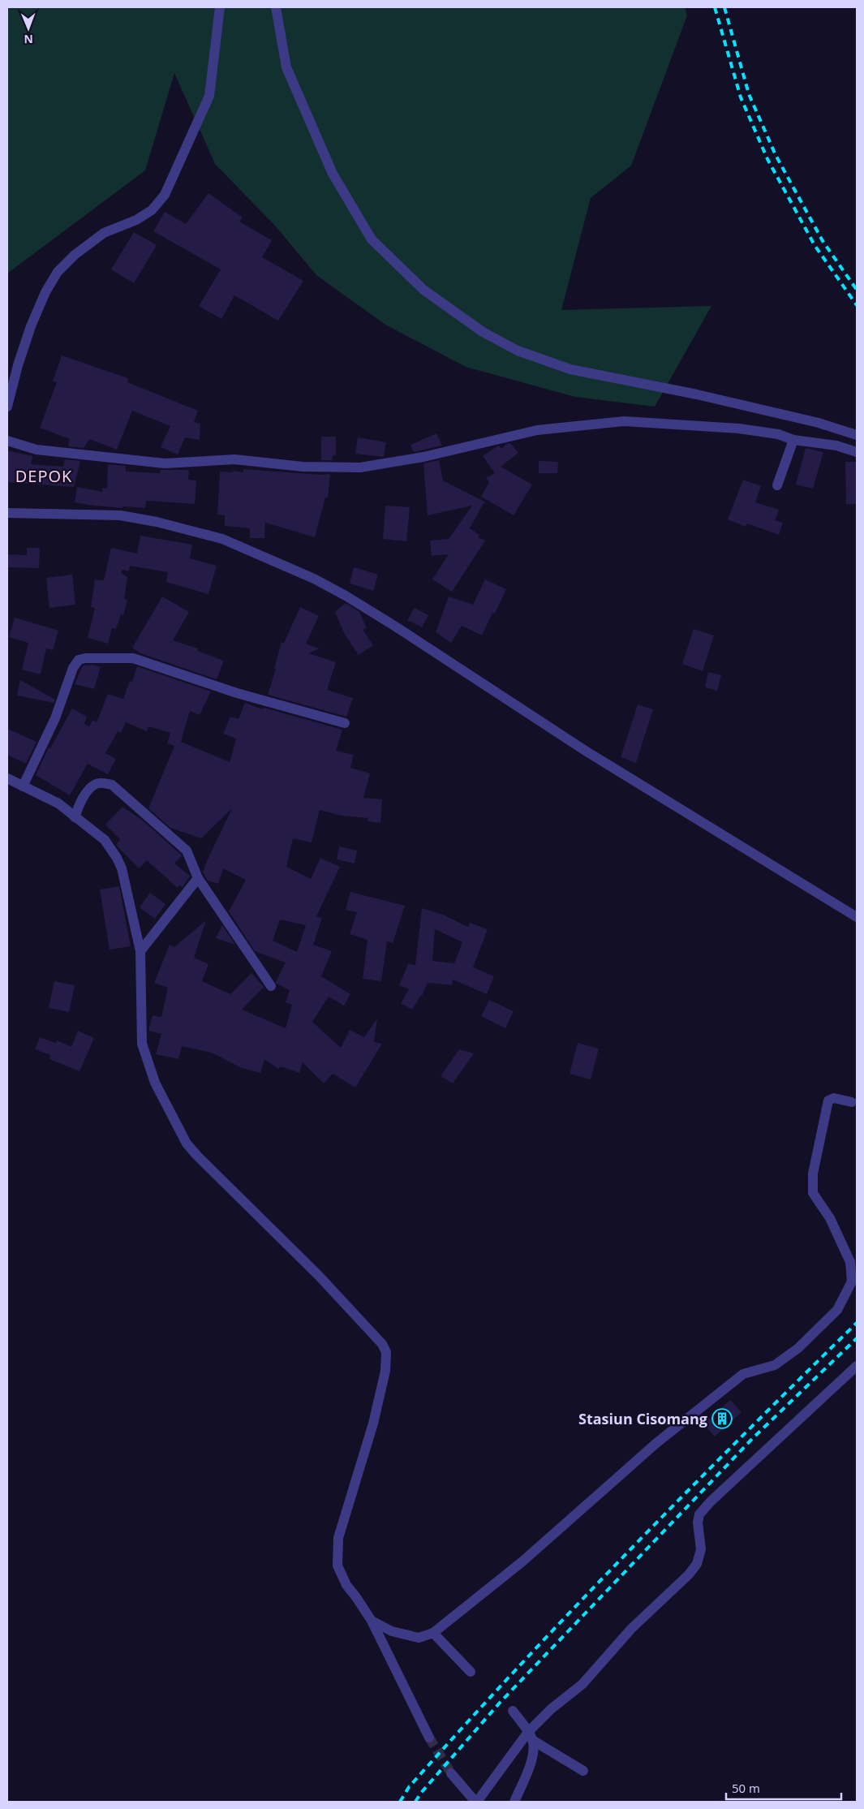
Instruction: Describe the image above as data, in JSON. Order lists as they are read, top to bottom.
{
  "districts": ["DEPOK"],
  "places": {
    "building": ["Stasiun Cisomang"]
  },
  "scale_bar": "50 m",
  "north": "bottom"
}
